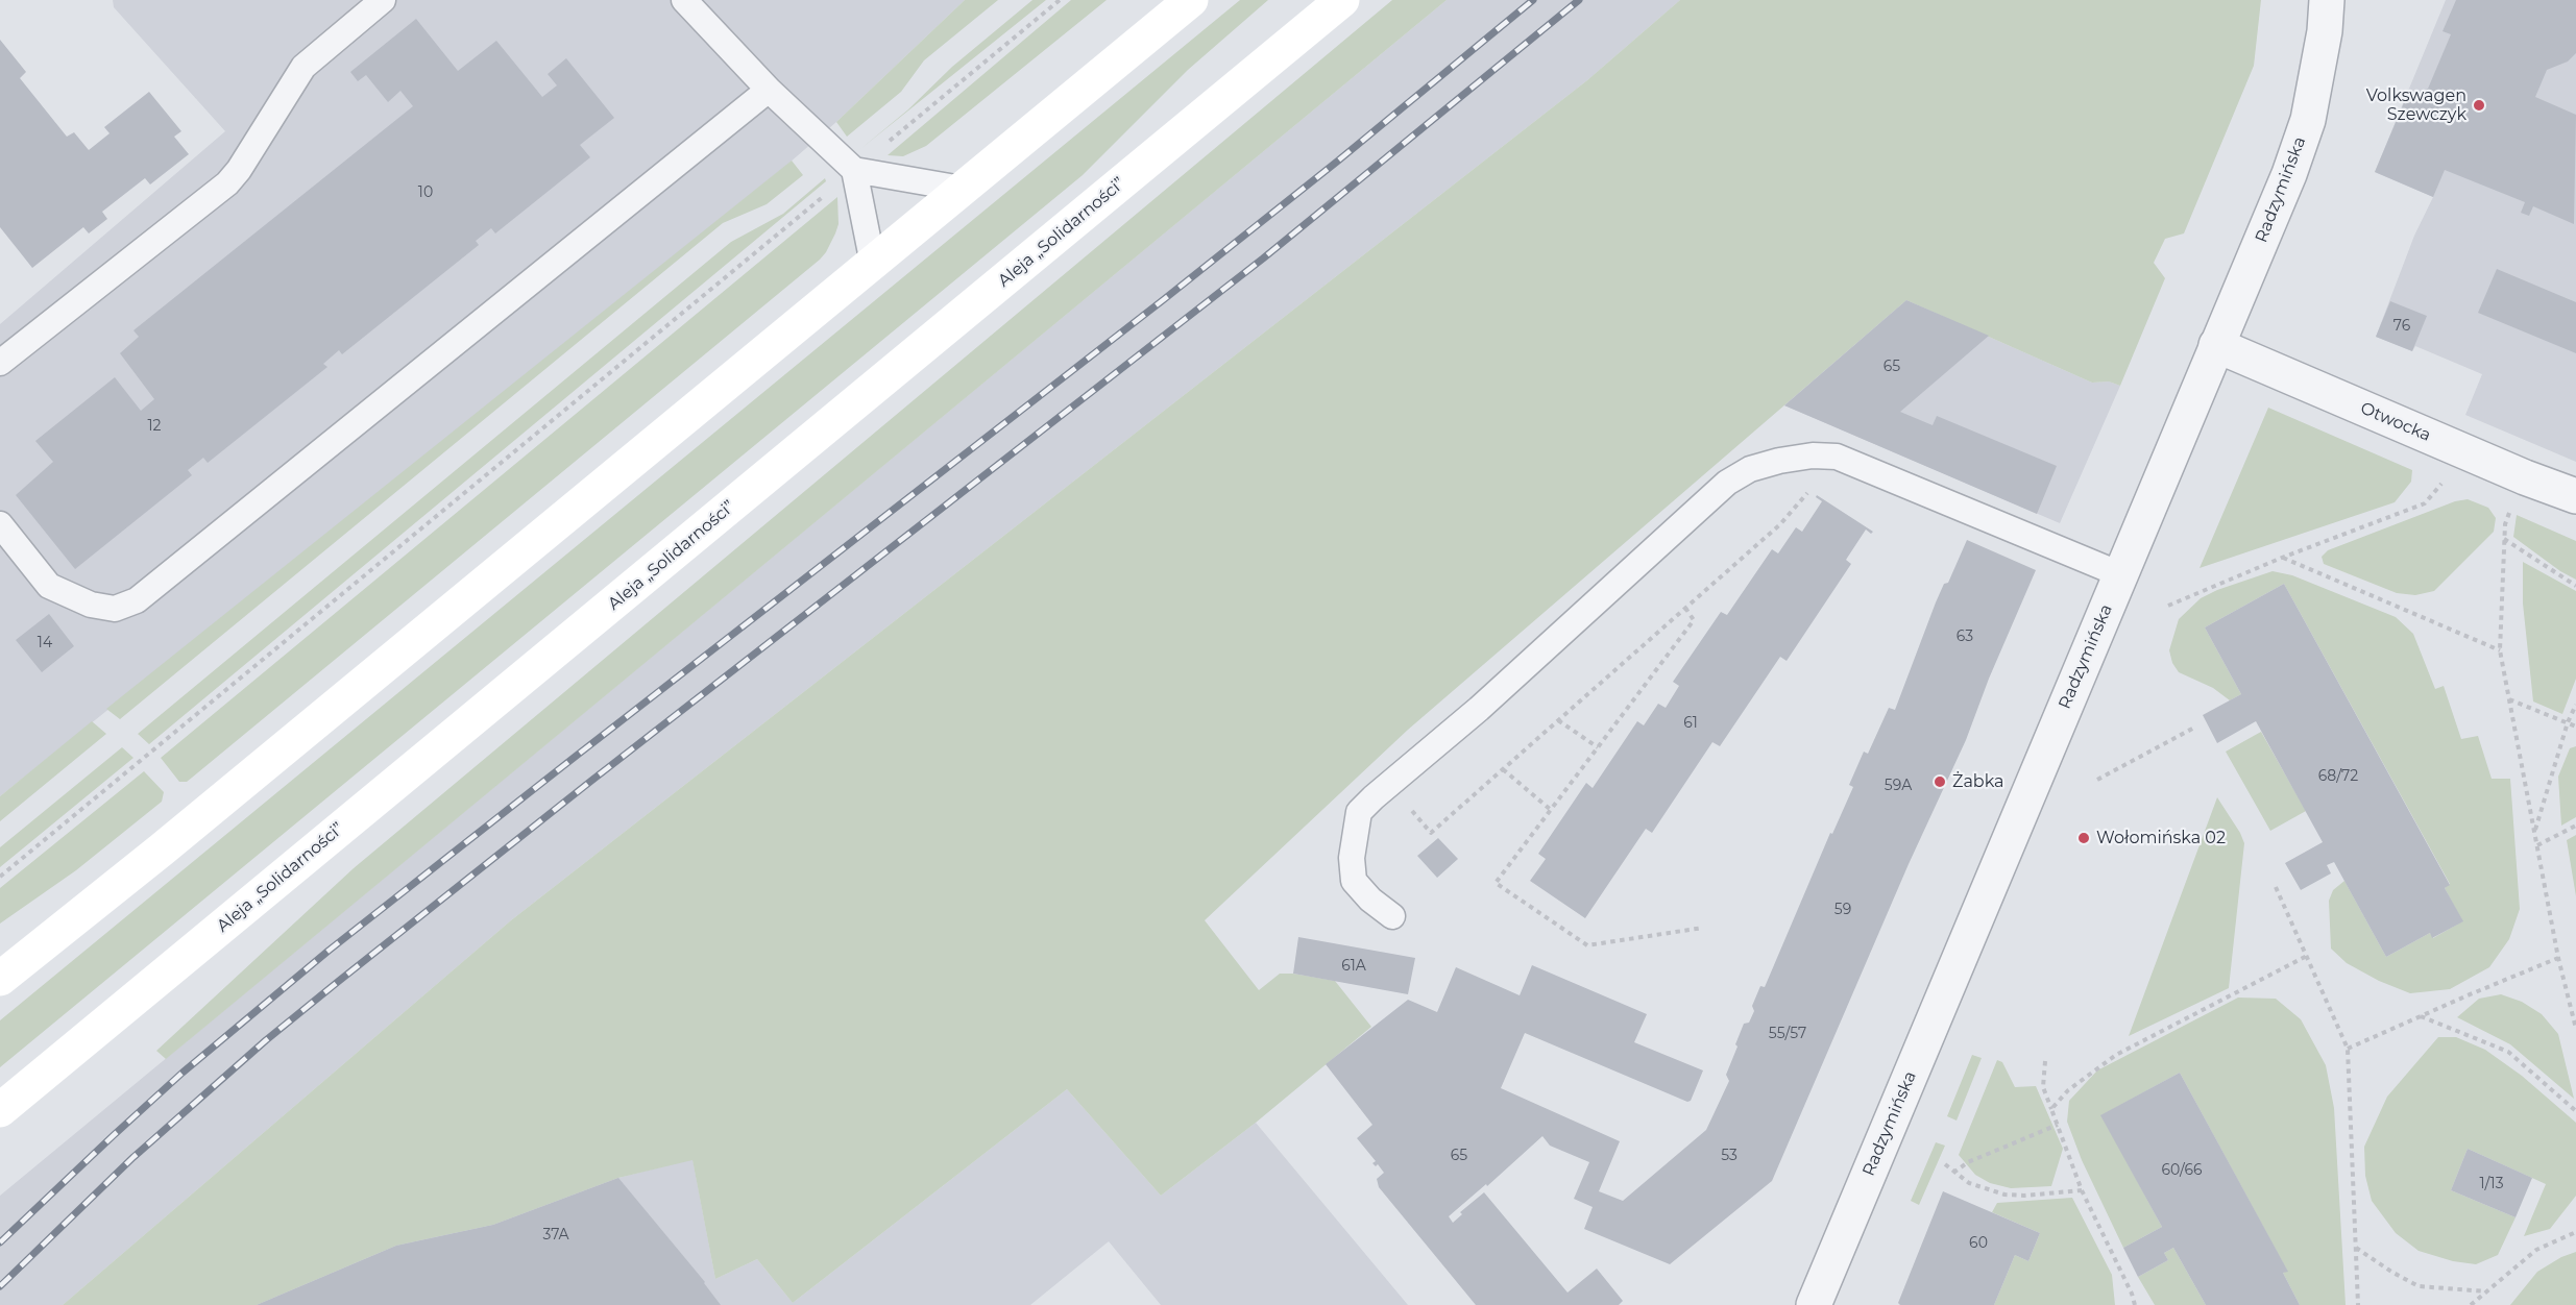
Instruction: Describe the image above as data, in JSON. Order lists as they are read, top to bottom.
{
  "streets": {
    "main road": ["Aleja „Solidarności”"],
    "street": ["Radzymińska", "Otwocka"]
  },
  "crossings": [
    ["Radzymińska", "Otwocka"]
  ],
  "places": ["Volkswagen Szewczyk", "Żabka", "Wołomińska 02"],
  "house_numbers": [
    "10",
    "76",
    "65",
    "12",
    "63",
    "14",
    "61",
    "68/72",
    "59A",
    "59",
    "61A",
    "55/57",
    "65",
    "53",
    "60/66",
    "1/13",
    "37A",
    "60"
  ]
}
